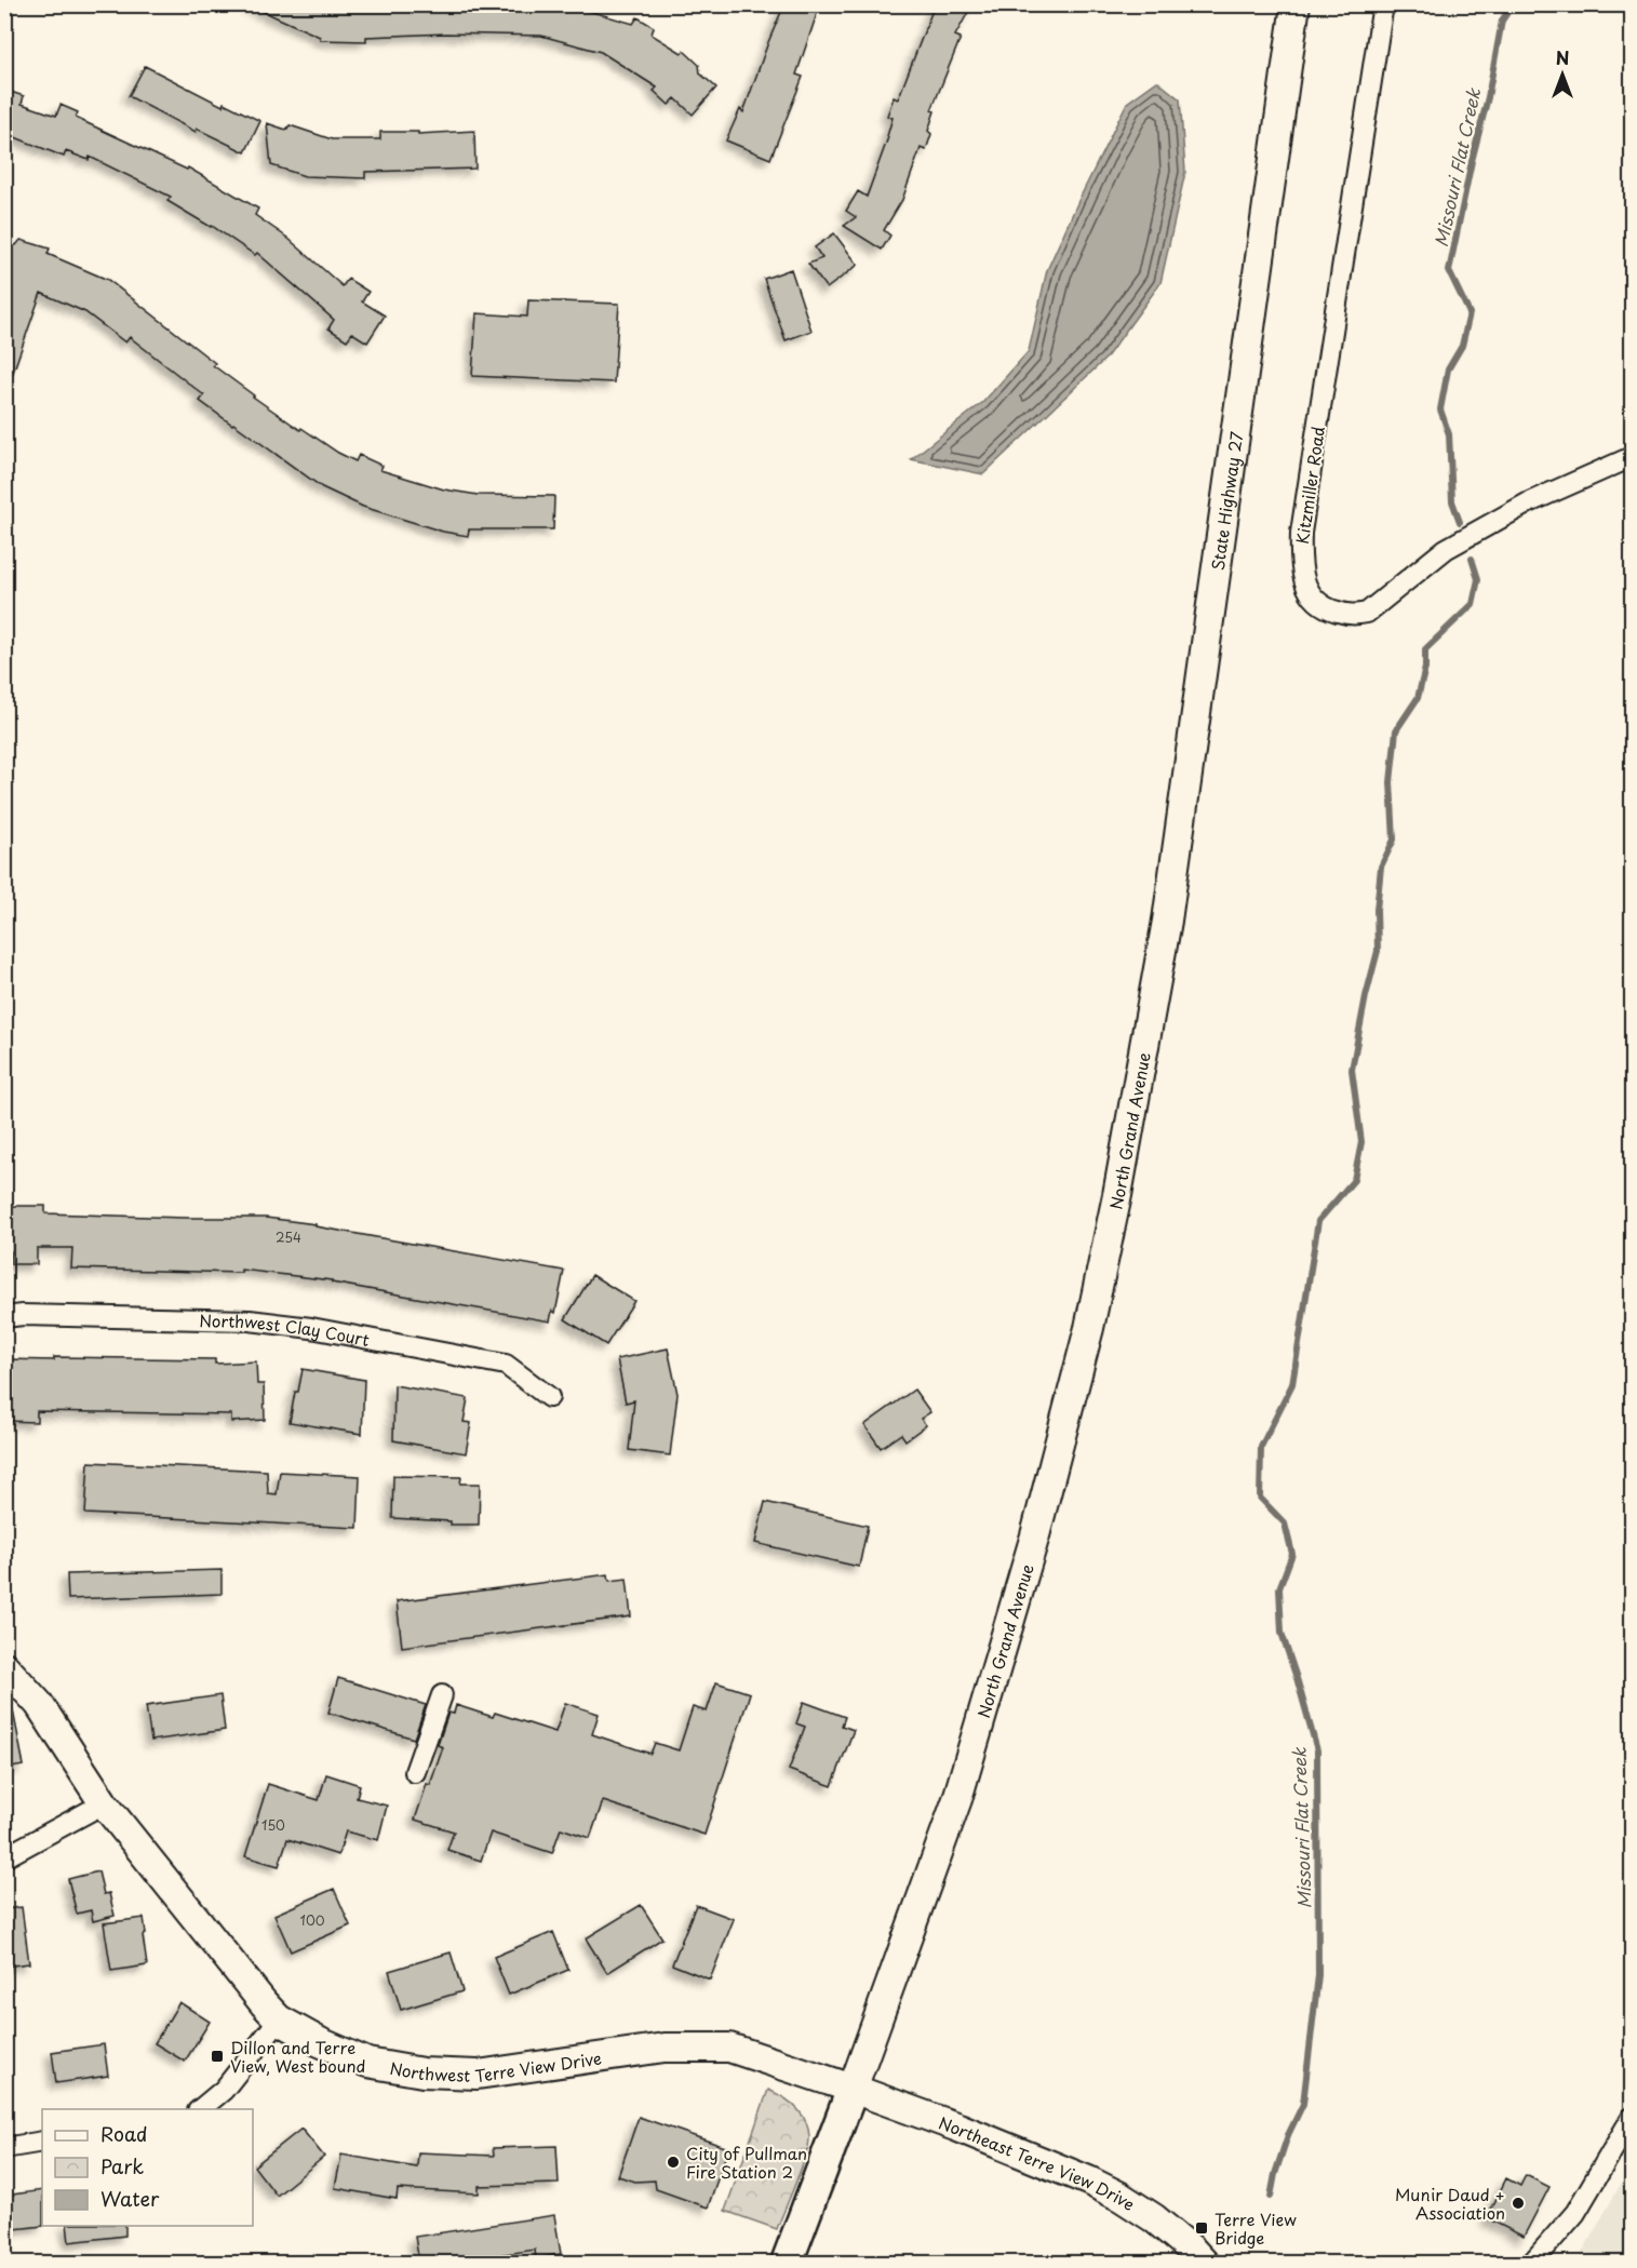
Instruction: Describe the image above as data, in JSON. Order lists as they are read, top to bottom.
{
  "streets": {
    "main road": [
      "State Highway 27",
      "North Grand Avenue",
      "Northwest Terre View Drive",
      "Northeast Terre View Drive"
    ],
    "street": ["Kitzmiller Road", "Northwest Clay Court"]
  },
  "crossings": [
    ["State Highway 27", "North Grand Avenue"],
    ["North Grand Avenue", "Northwest Terre View Drive"],
    ["North Grand Avenue", "Northeast Terre View Drive"],
    ["Northwest Terre View Drive", "Northeast Terre View Drive"]
  ],
  "water": ["Missouri Flat Creek"],
  "places": {
    "transit": ["Dillon and Terre View, West bound", "Terre View Bridge"],
    "other": ["City of Pullman Fire Station 2", "Munir Daud + Association"]
  },
  "house_numbers": ["254", "150", "100"],
  "legend": ["Road", "Park", "Water"],
  "north": "top"
}
